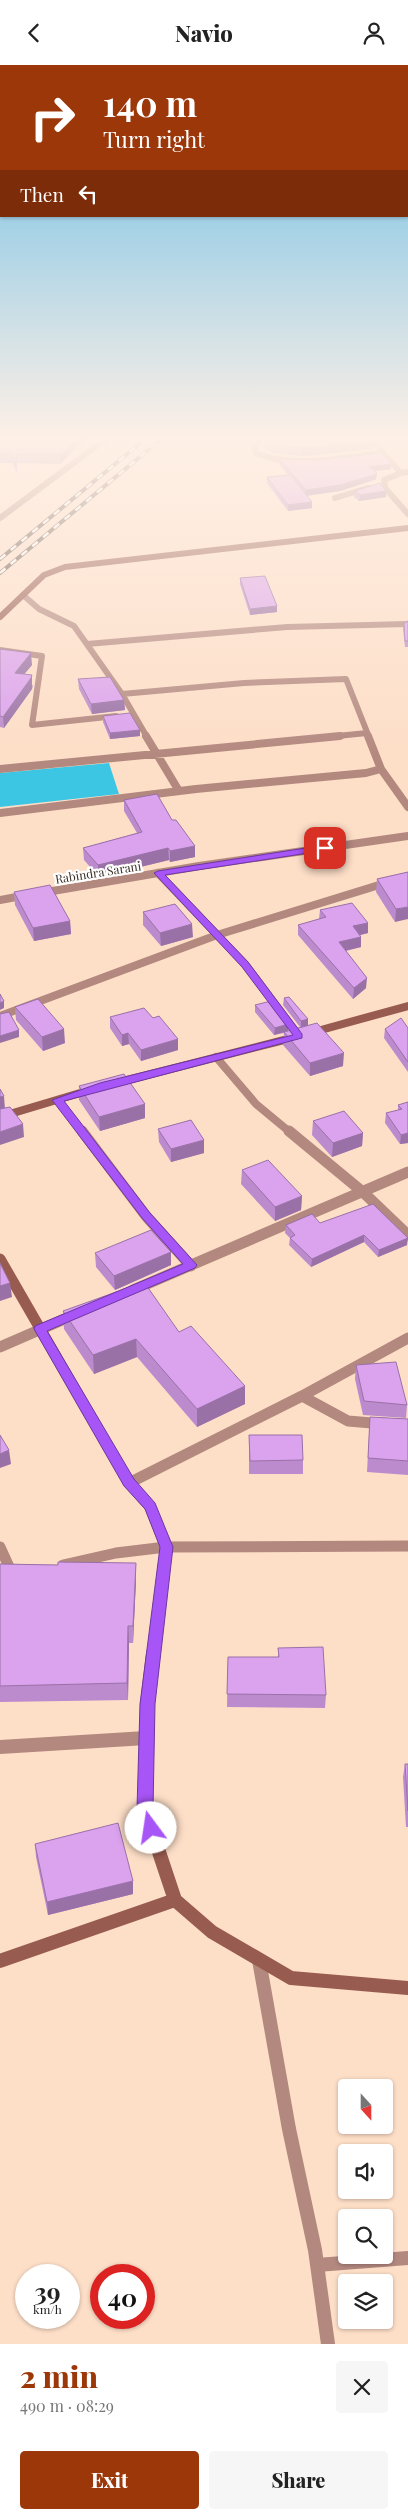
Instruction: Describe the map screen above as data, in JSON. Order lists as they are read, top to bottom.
{
  "streets": {
    "street": ["Rabindra Sarani"]
  },
  "north": "bottom",
  "page": {
    "header": "Navio",
    "turn": ["140 m", "Turn right"],
    "then": "Then",
    "speed": "39 km/h",
    "limit": "40",
    "heading": ["2 min", "490 m · 08:29"],
    "buttons": ["Exit", "Share"]
  }
}
